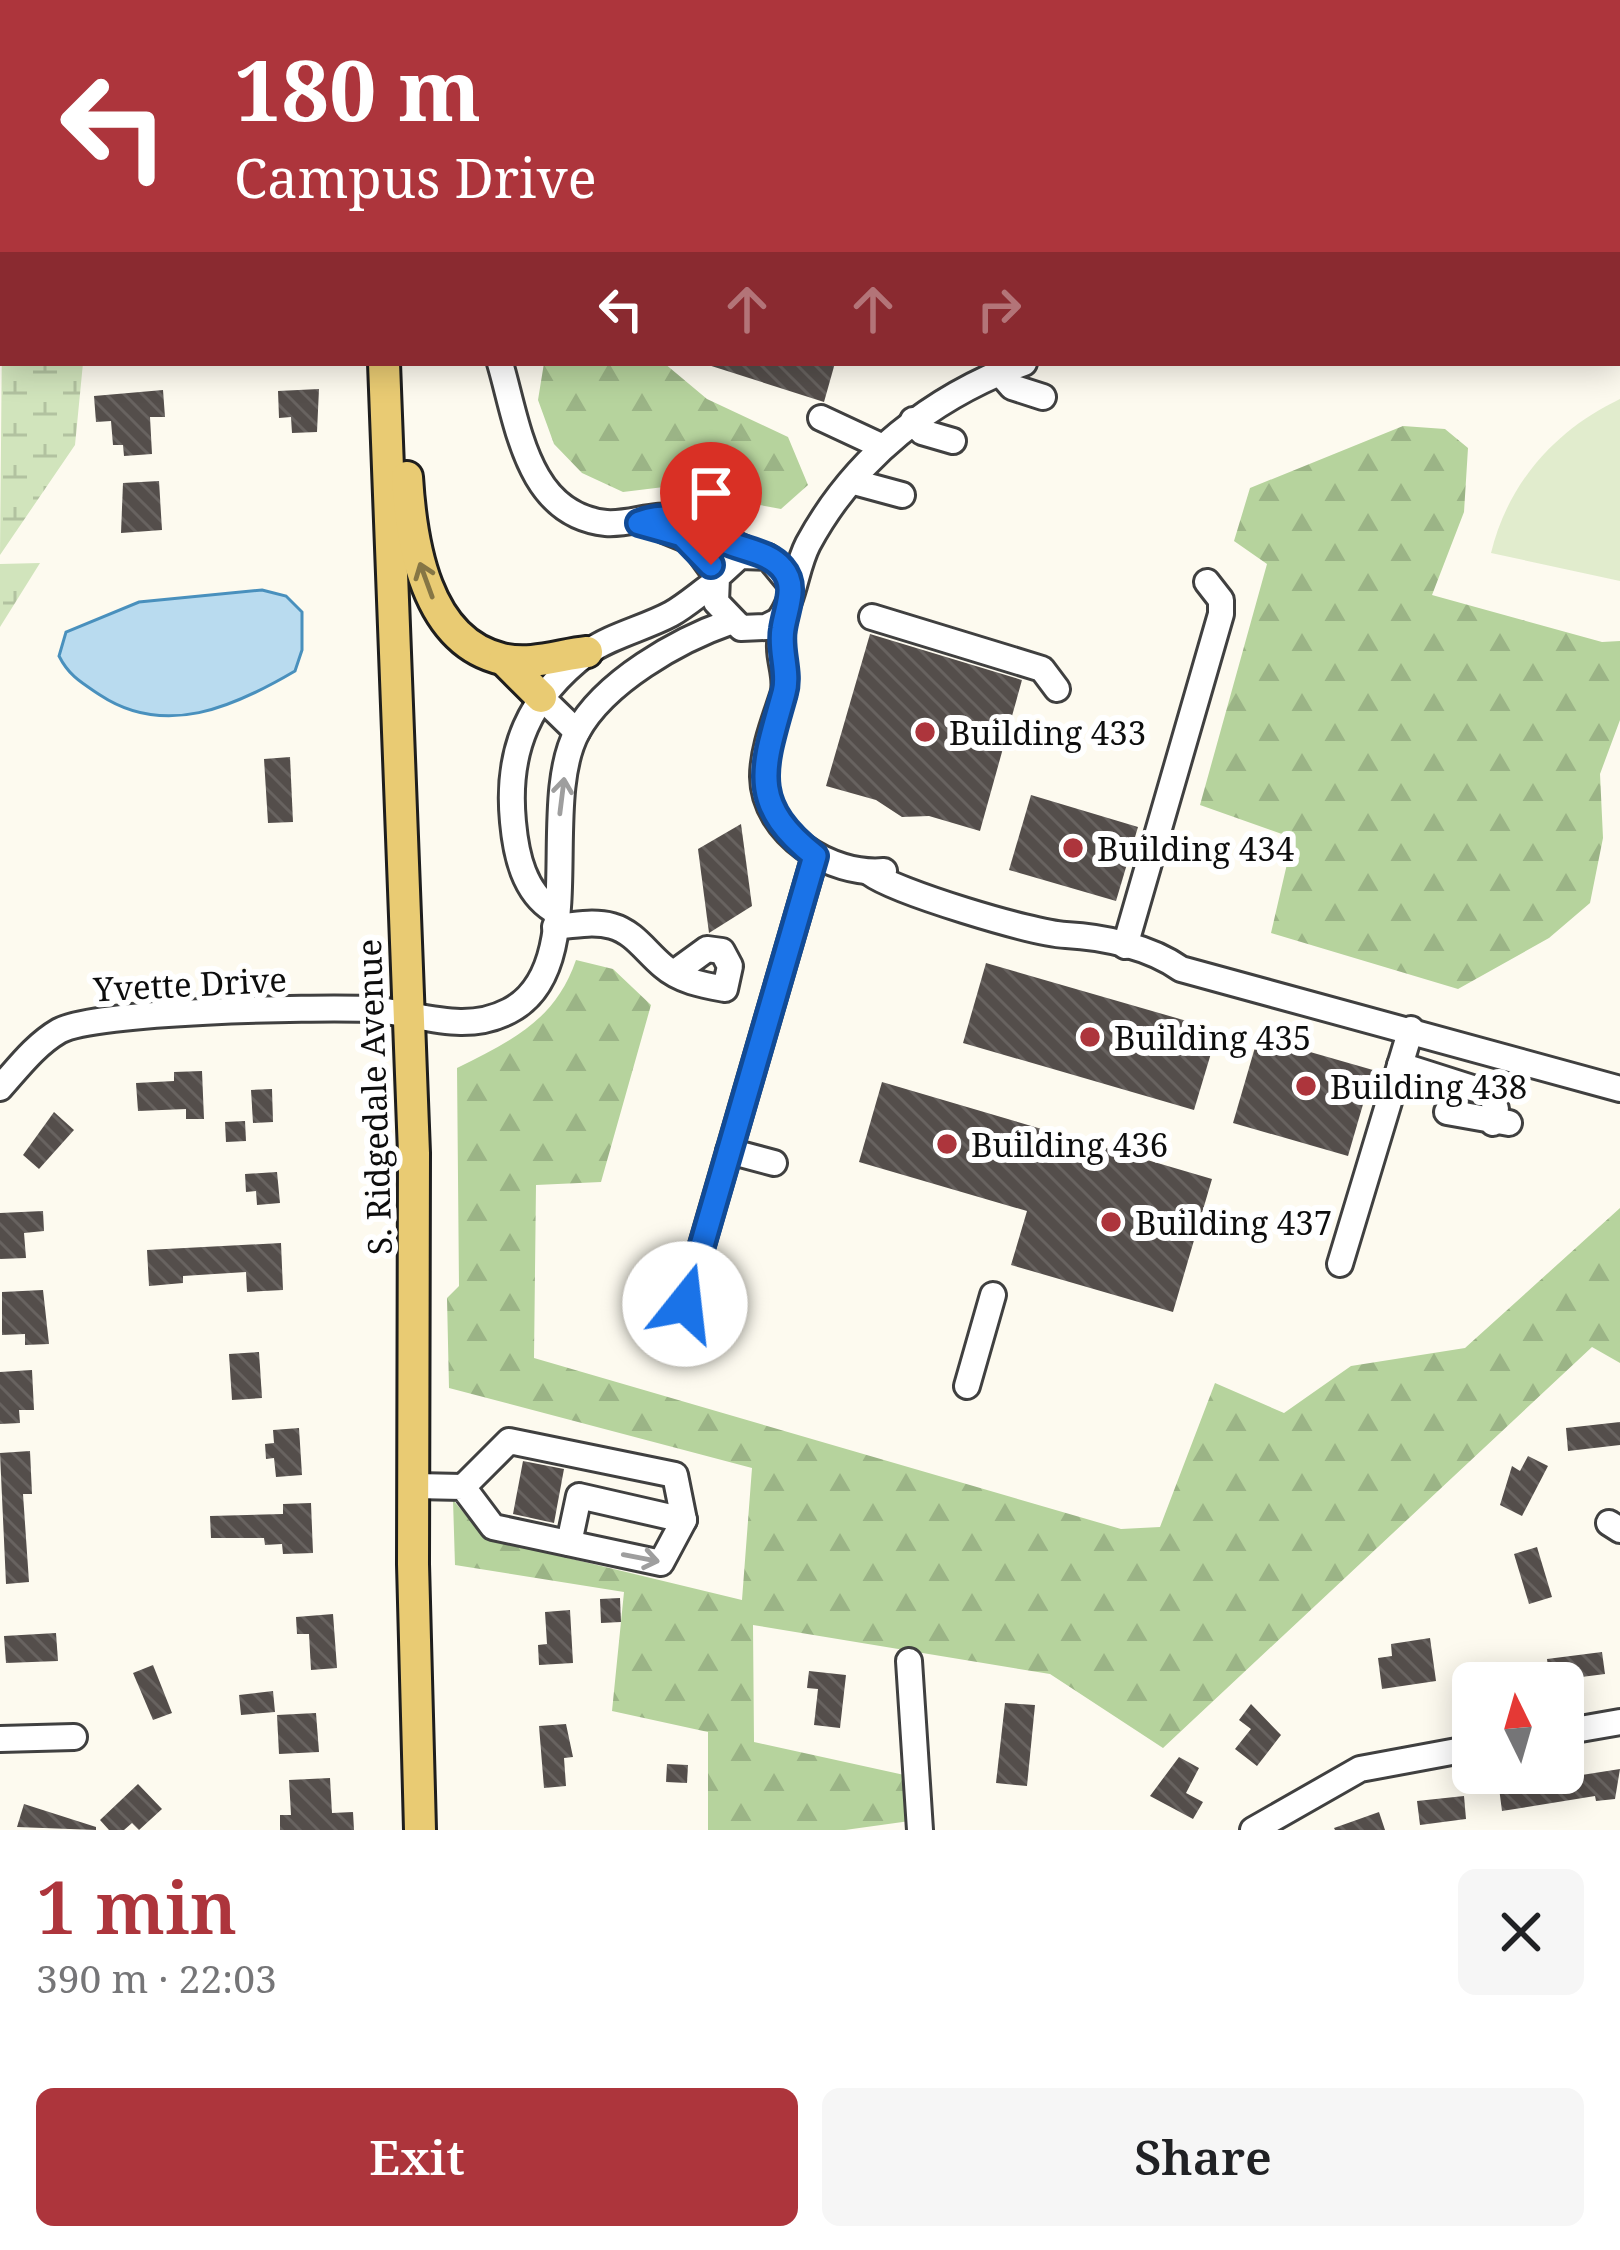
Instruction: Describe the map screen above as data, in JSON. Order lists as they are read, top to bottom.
{
  "streets": {
    "main road": ["S. Ridgedale Avenue"],
    "street": ["Yvette Drive"]
  },
  "crossings": [
    ["Yvette Drive", "S. Ridgedale Avenue"]
  ],
  "places": [
    "Building 433",
    "Building 434",
    "Building 435",
    "Building 438",
    "Building 436",
    "Building 437"
  ],
  "north": "top",
  "page": {
    "turn": ["180 m", "Campus Drive"],
    "heading": ["1 min", "390 m · 22:03"],
    "buttons": ["Exit", "Share"]
  }
}
